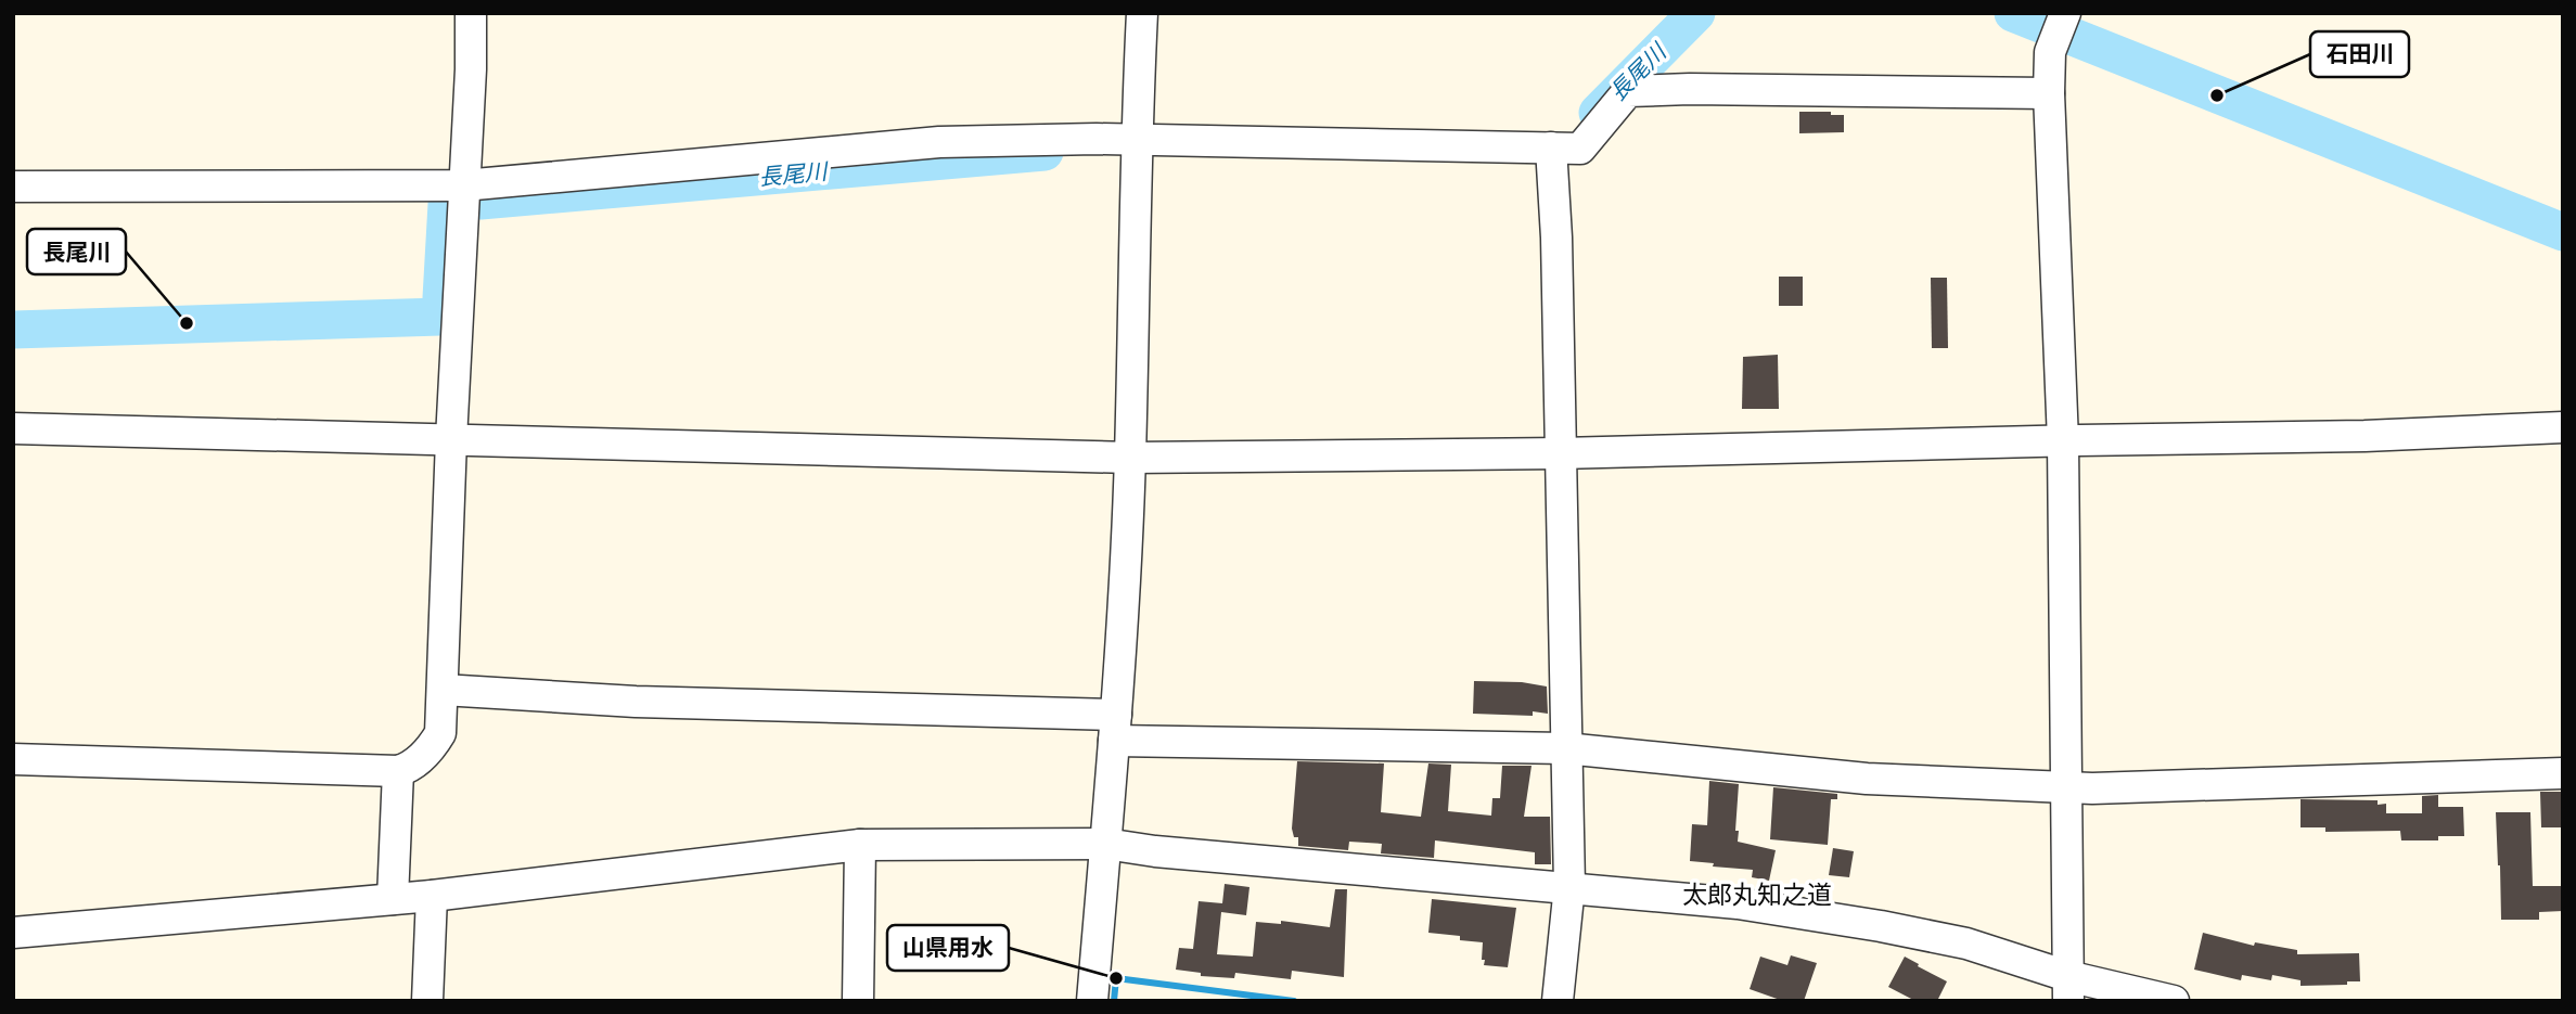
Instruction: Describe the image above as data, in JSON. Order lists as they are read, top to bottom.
{
  "districts": ["太郎丸知之道"],
  "water": ["長尾川"],
  "places": ["石田川", "長尾川", "山県用水"]
}
